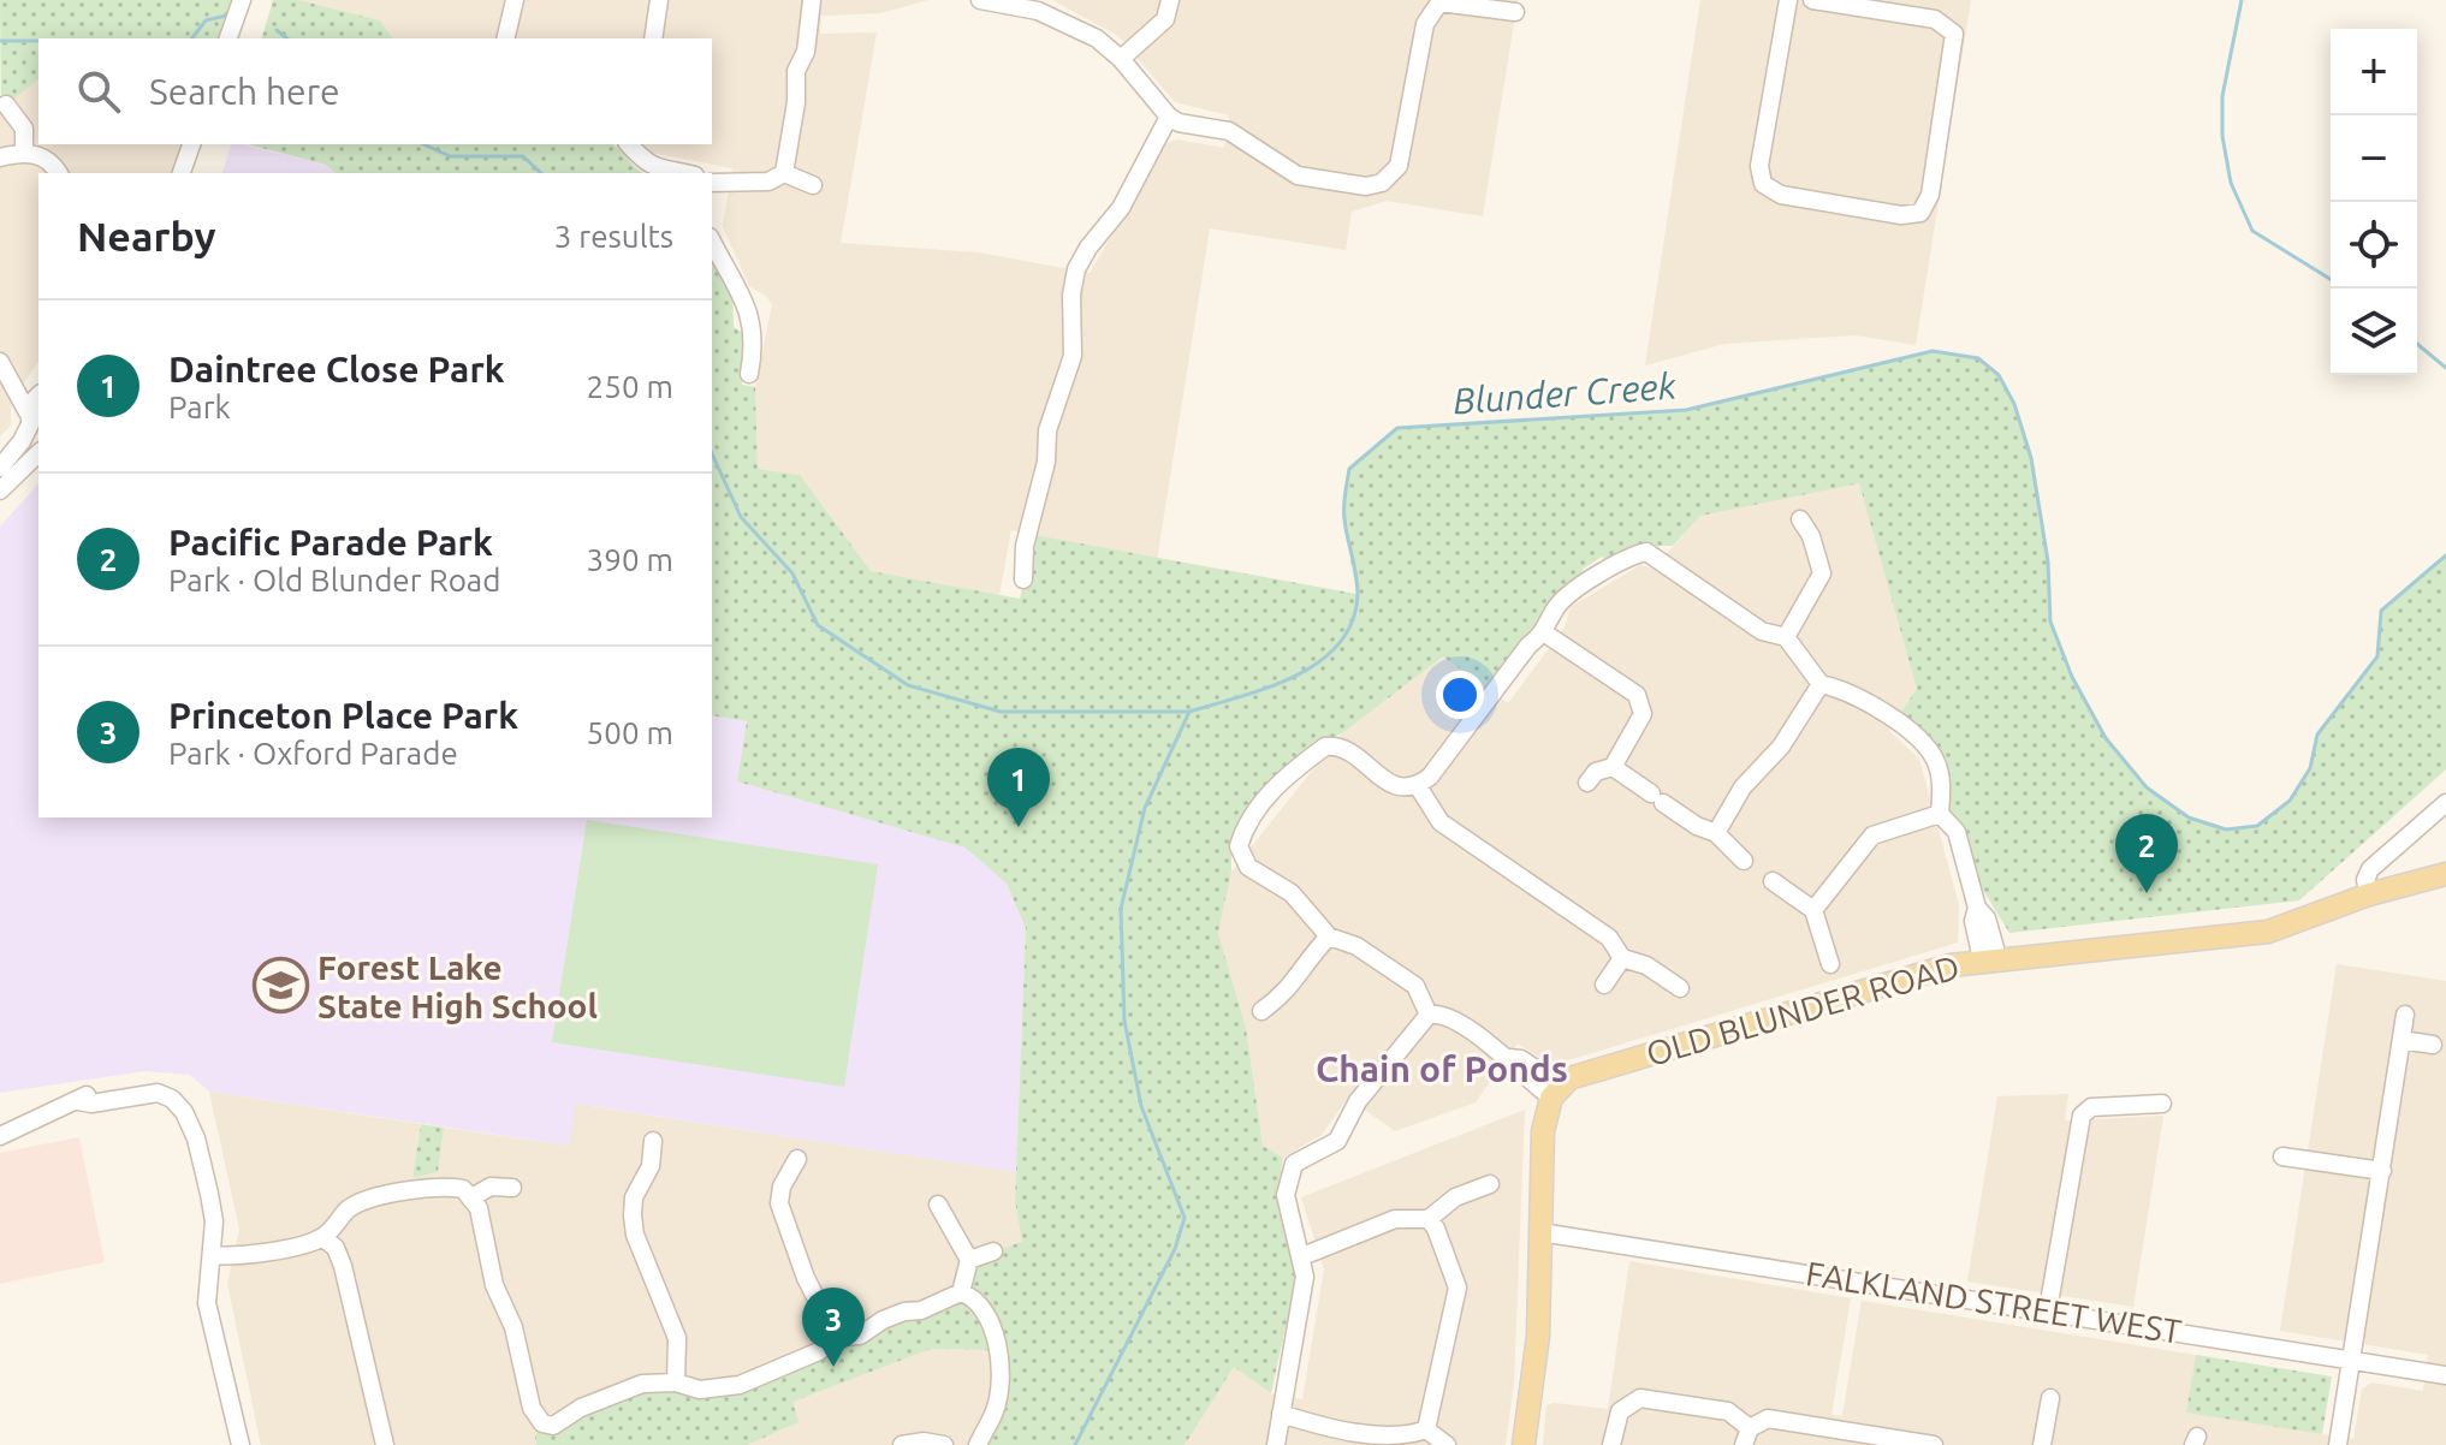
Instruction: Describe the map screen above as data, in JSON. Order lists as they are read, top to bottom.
{
  "streets": {
    "main road": ["OLD BLUNDER ROAD"],
    "street": ["FALKLAND STREET WEST"]
  },
  "districts": ["Chain of Ponds"],
  "water": ["Blunder Creek"],
  "places": {
    "school or university": ["Forest Lake State High School"]
  },
  "page": {
    "map_buttons": ["+", "−"],
    "search": "Search here",
    "heading": ["Nearby", "3 results"],
    "list": [
      {
        "mark": "1",
        "name": "Daintree Close Park",
        "note": "Park",
        "value": "250 m"
      },
      {
        "mark": "2",
        "name": "Pacific Parade Park",
        "note": "Park · Old Blunder Road",
        "value": "390 m"
      },
      {
        "mark": "3",
        "name": "Princeton Place Park",
        "note": "Park · Oxford Parade",
        "value": "500 m"
      }
    ],
    "pins": ["1", "2", "3"]
  }
}
